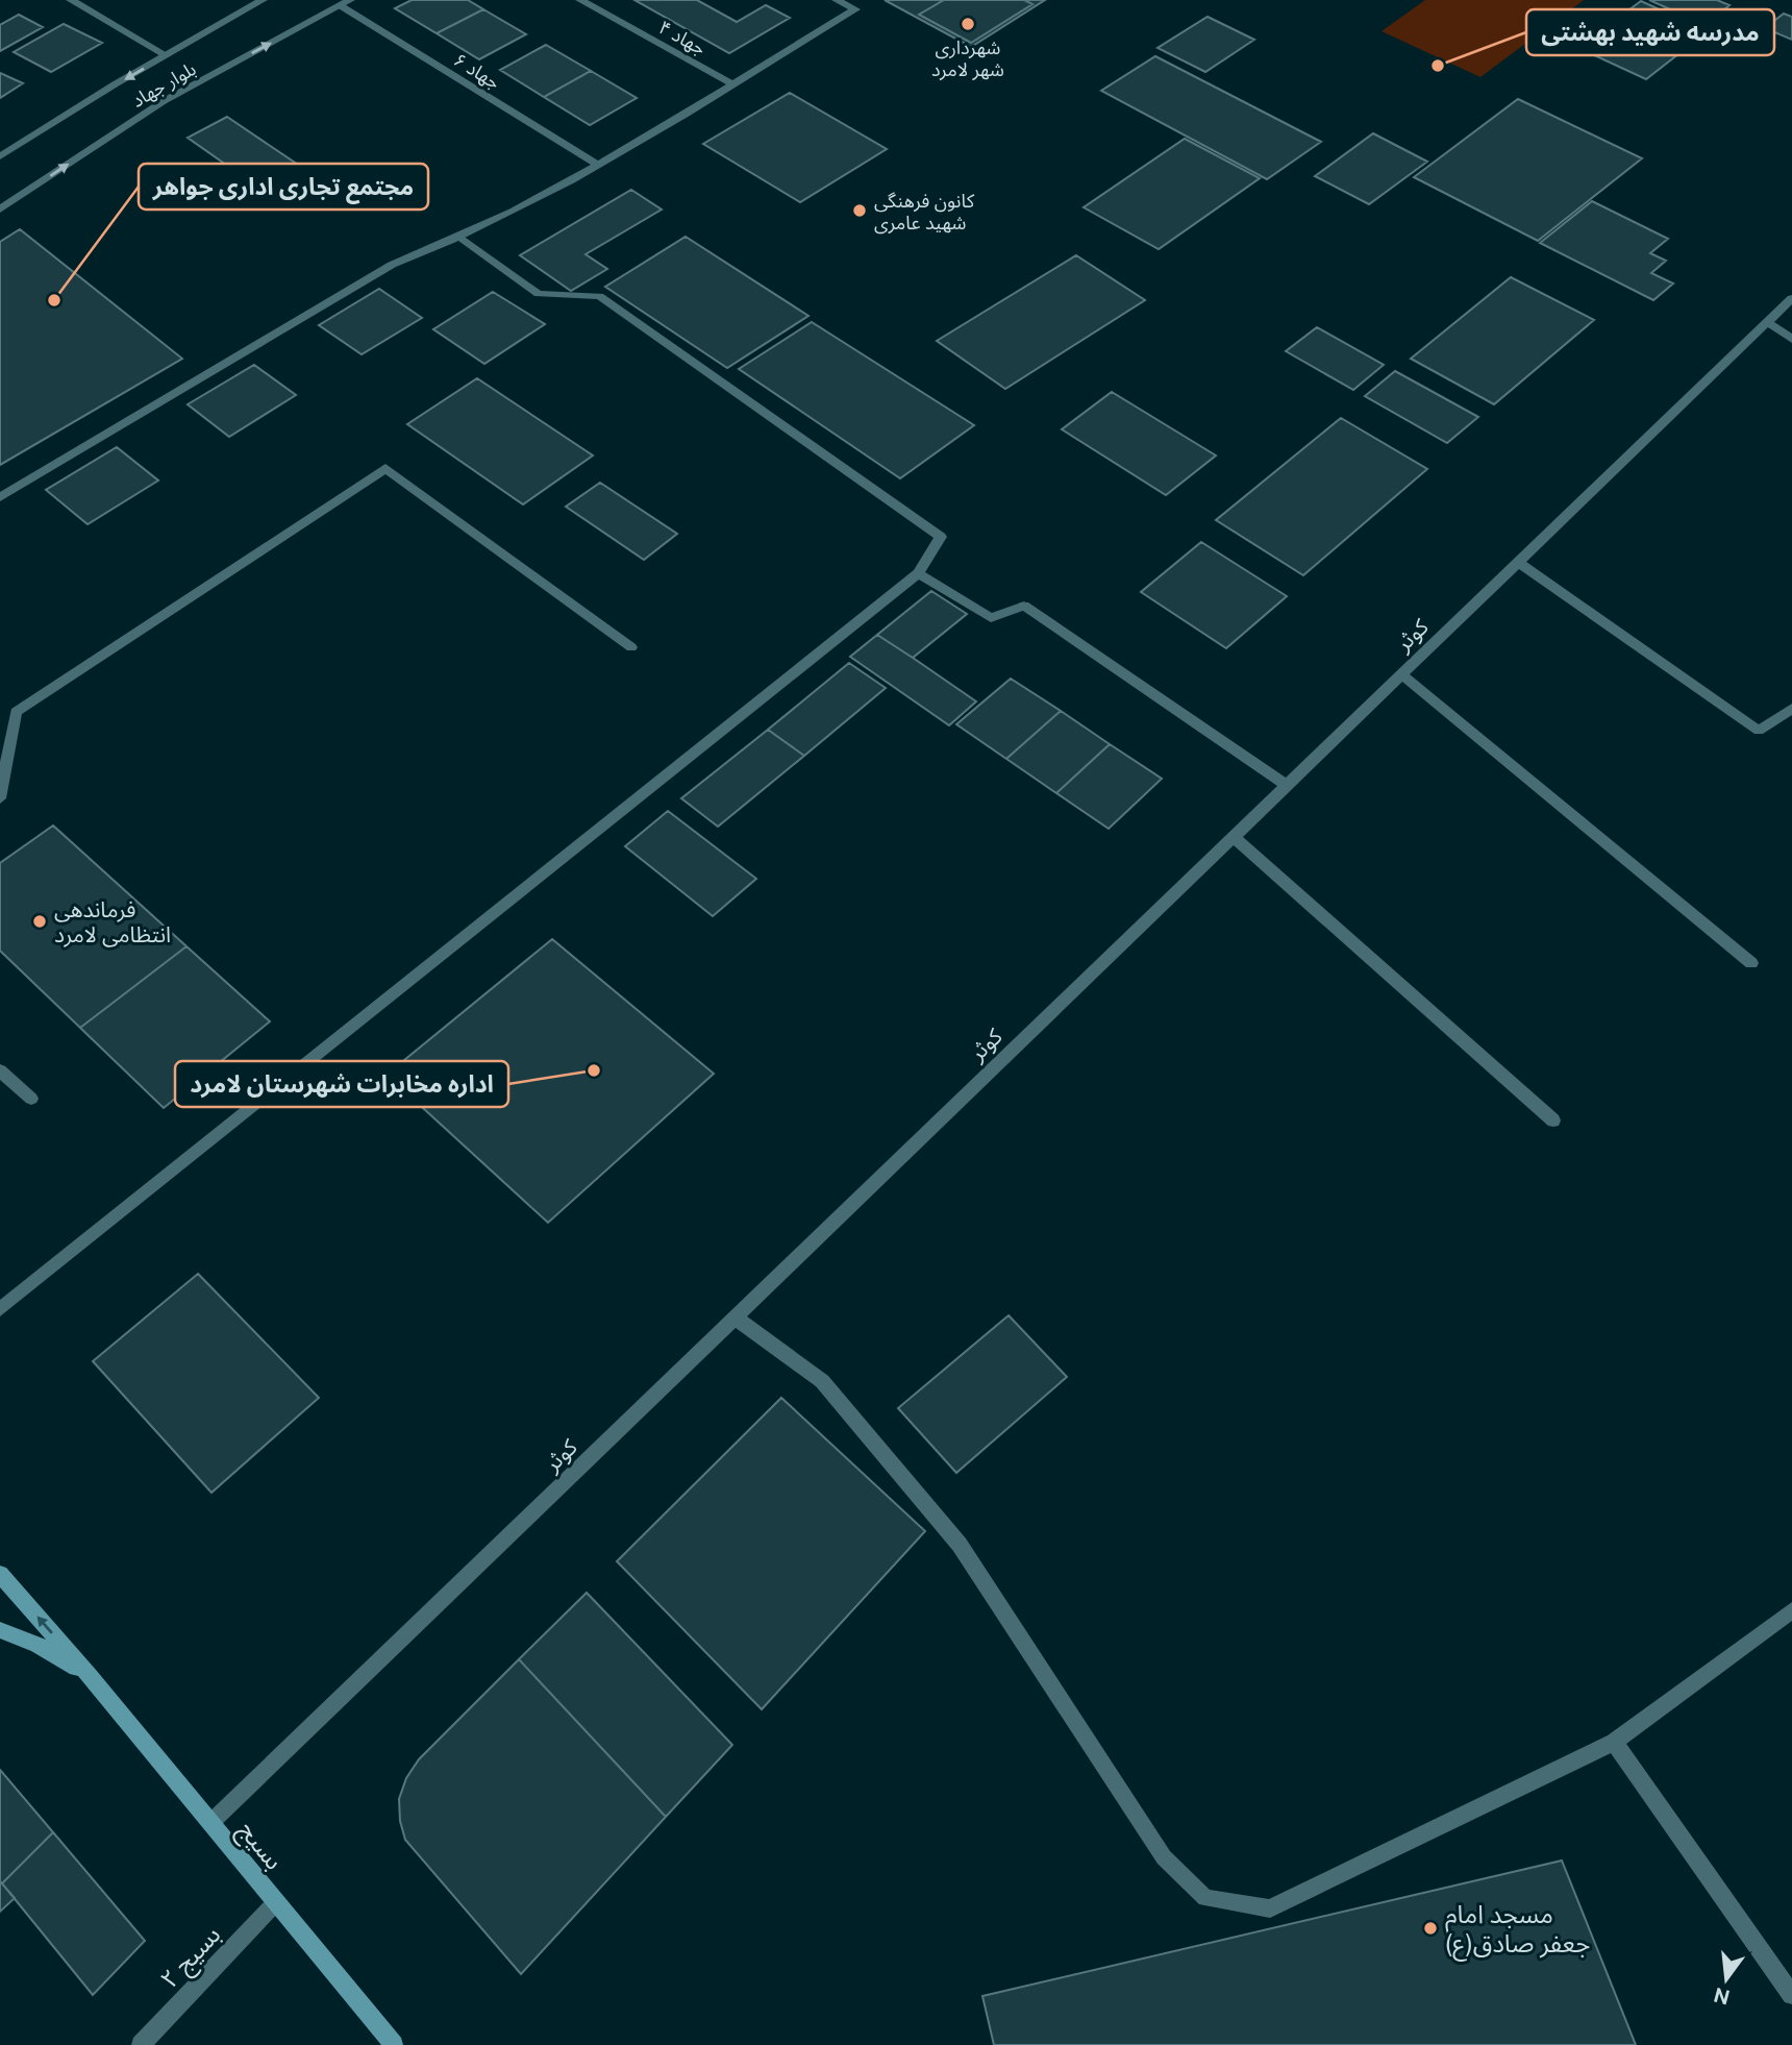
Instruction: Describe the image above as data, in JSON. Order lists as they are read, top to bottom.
{
  "streets": {
    "main road": ["بسیج"],
    "street": [
      "جهاد ۴",
      "جهاد ۶",
      "بلوار جهاد",
      "کوثر",
      "بسیج ۲"
    ]
  },
  "crossings": [
    ["جهاد ۶", "بلوار جهاد"],
    ["کوثر", "بسیج"],
    ["بسیج", "بسیج ۲"]
  ],
  "places": [
    "شهرداری شهر لامرد",
    "مدرسه شهید بهشتی",
    "کانون فرهنگی شهید عامری",
    "مجتمع تجاری اداری جواهر",
    "فرماندهی انتظامی لامرد",
    "اداره مخابرات شهرستان لامرد",
    "مسجد امام جعفر صادق(ع)"
  ],
  "north": "bottom"
}
